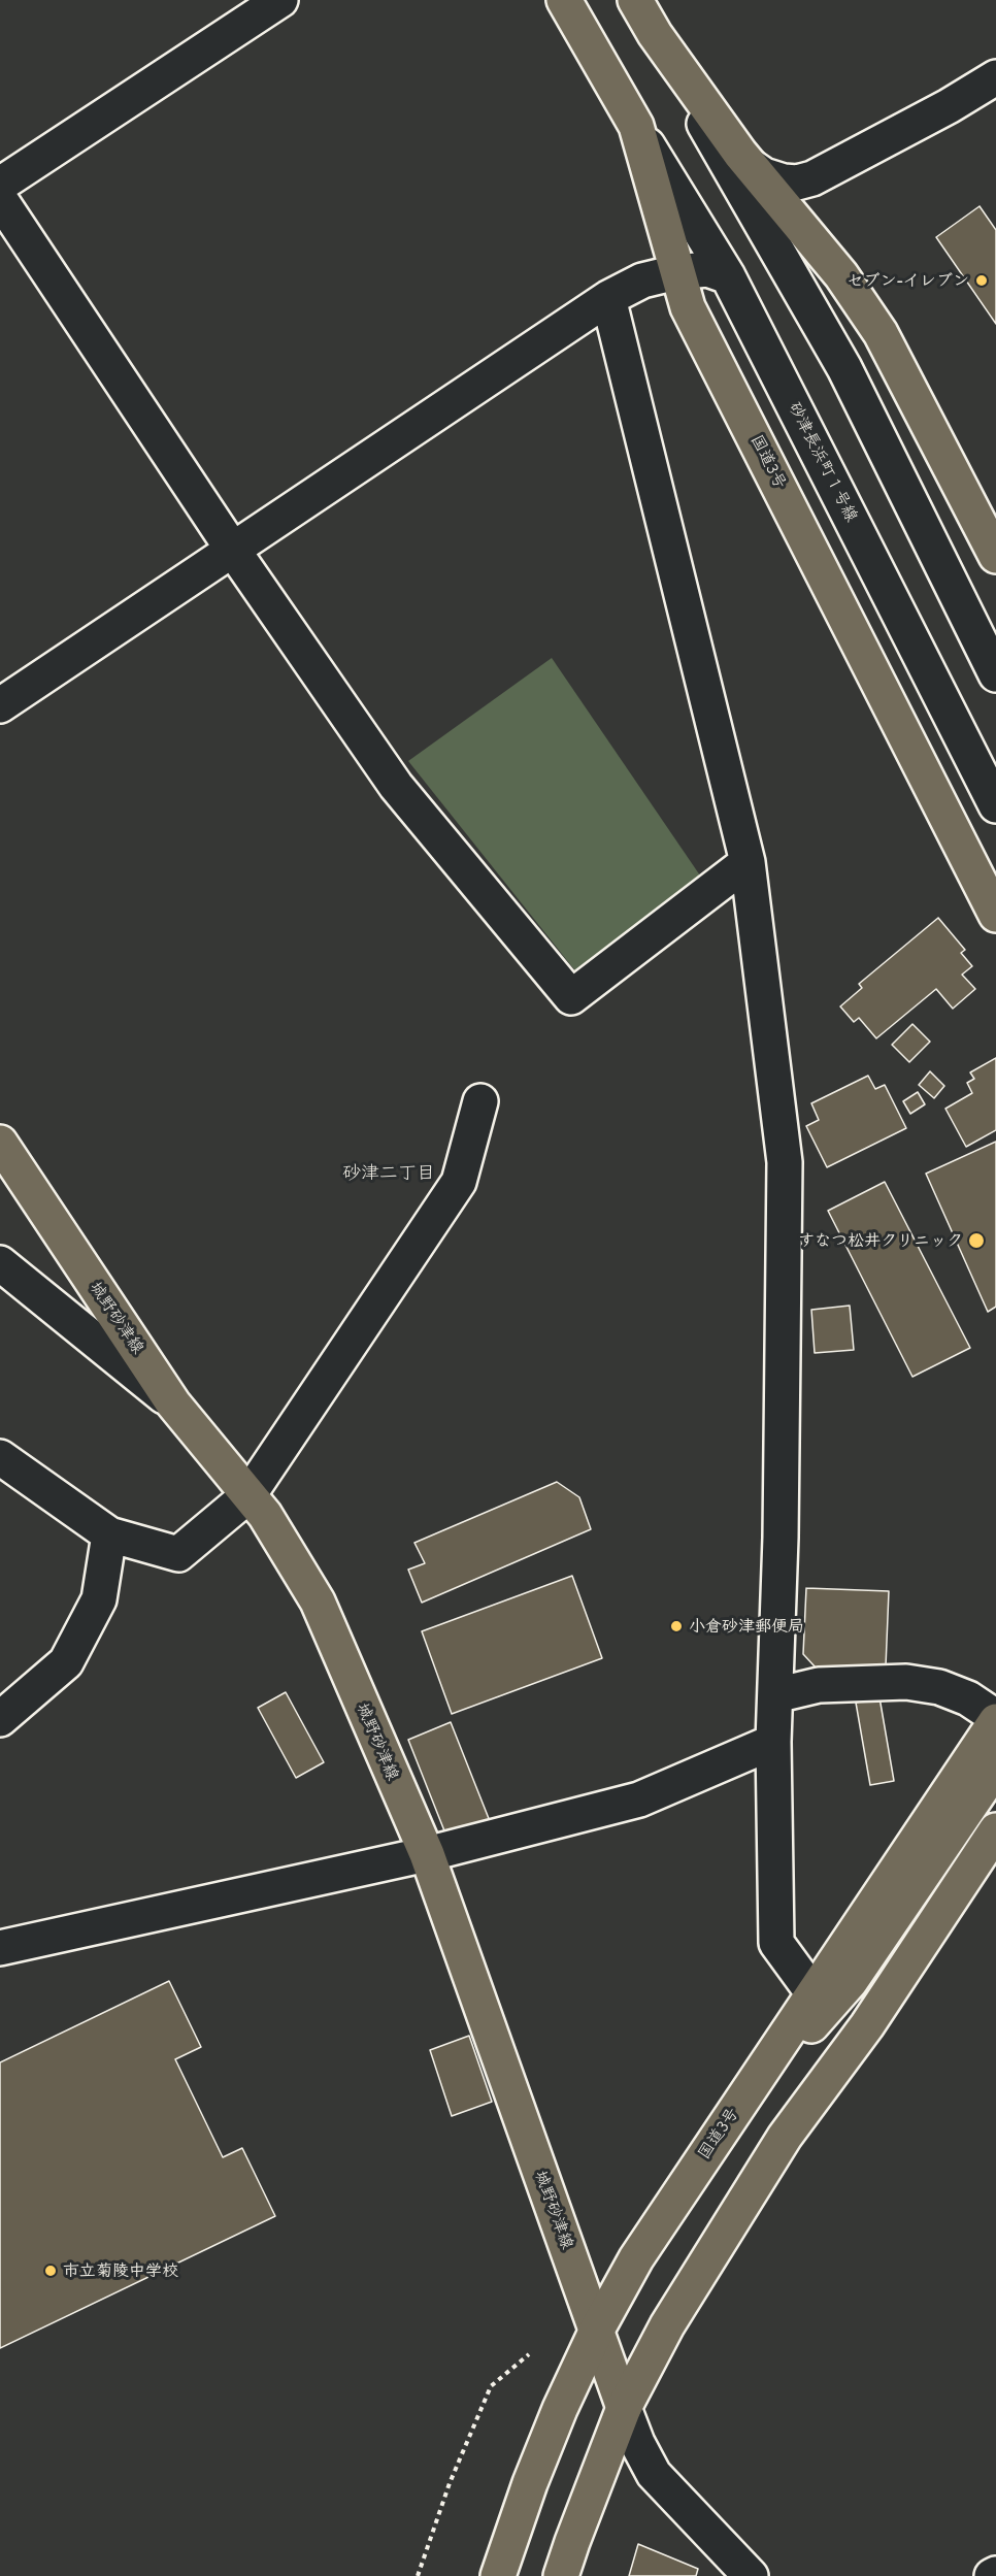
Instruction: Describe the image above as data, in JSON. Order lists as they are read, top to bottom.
{
  "streets": {
    "main road": ["国道3号", "城野砂津線"],
    "street": ["砂津長浜町１号線"]
  },
  "crossings": [
    ["国道3号", "砂津長浜町１号線"],
    ["国道3号", "城野砂津線"]
  ],
  "districts": ["砂津二丁目"],
  "places": [
    "セブン-イレブン",
    "すなつ松井クリニック",
    "小倉砂津郵便局",
    "市立菊陵中学校"
  ]
}
